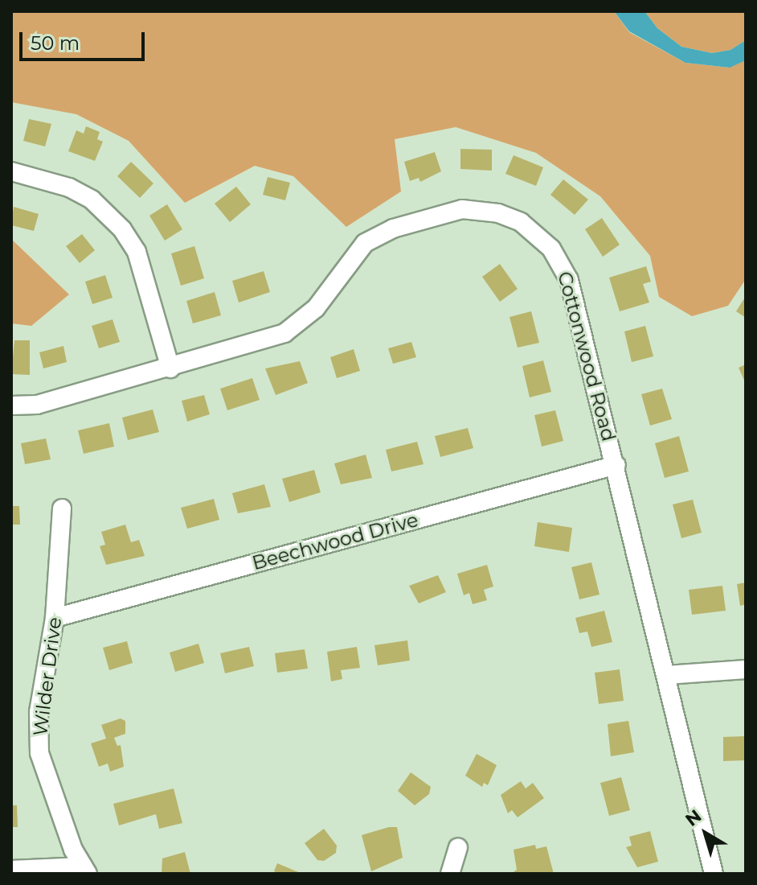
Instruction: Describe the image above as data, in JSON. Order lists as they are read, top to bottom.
{
  "streets": {
    "street": ["Cottonwood Road", "Beechwood Drive", "Wilder Drive"]
  },
  "crossings": [
    ["Cottonwood Road", "Beechwood Drive"],
    ["Beechwood Drive", "Wilder Drive"]
  ],
  "scale_bar": "50 m",
  "north": "top left"
}
